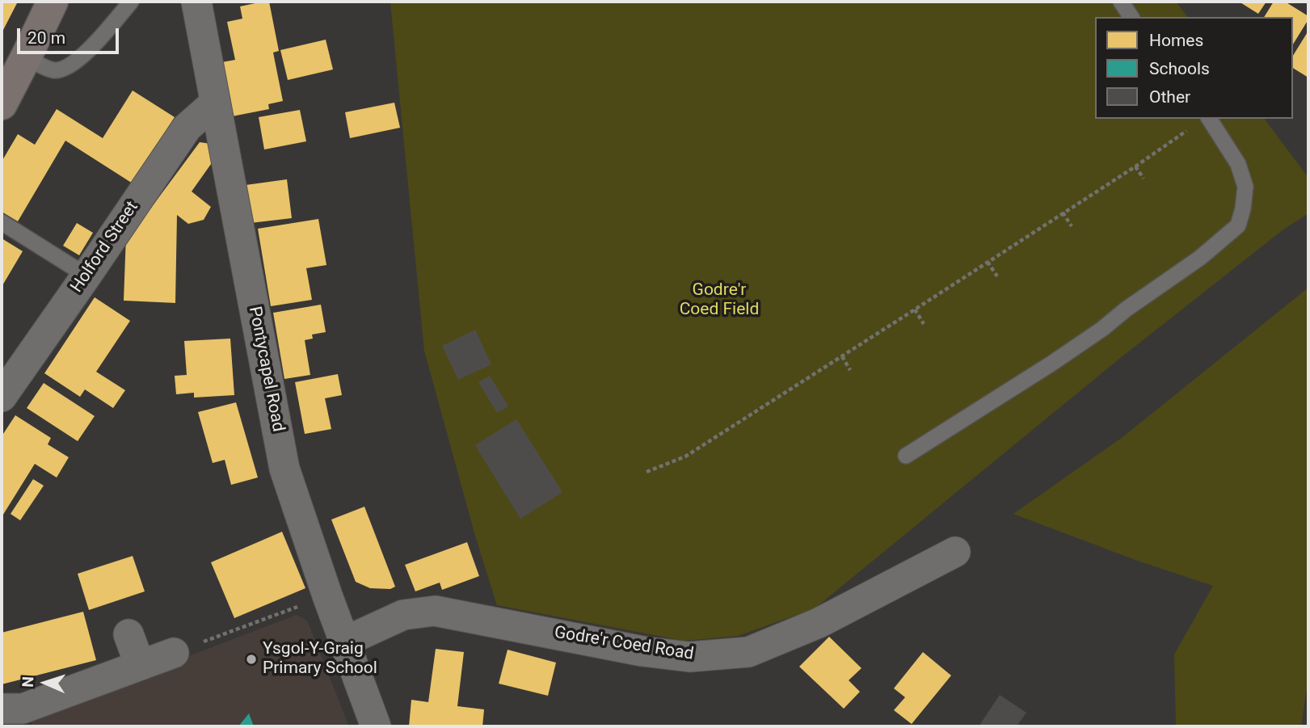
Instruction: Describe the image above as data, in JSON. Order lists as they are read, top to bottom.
{
  "streets": {
    "street": ["Holford Street", "Pontycapel Road", "Godre'r Coed Road"]
  },
  "crossings": [
    ["Holford Street", "Pontycapel Road"],
    ["Pontycapel Road", "Godre'r Coed Road"]
  ],
  "parks": ["Godre'r Coed Field"],
  "places": ["Ysgol-Y-Graig Primary School"],
  "legend": ["Homes", "Schools", "Other"],
  "scale_bar": "20 m",
  "north": "left"
}
